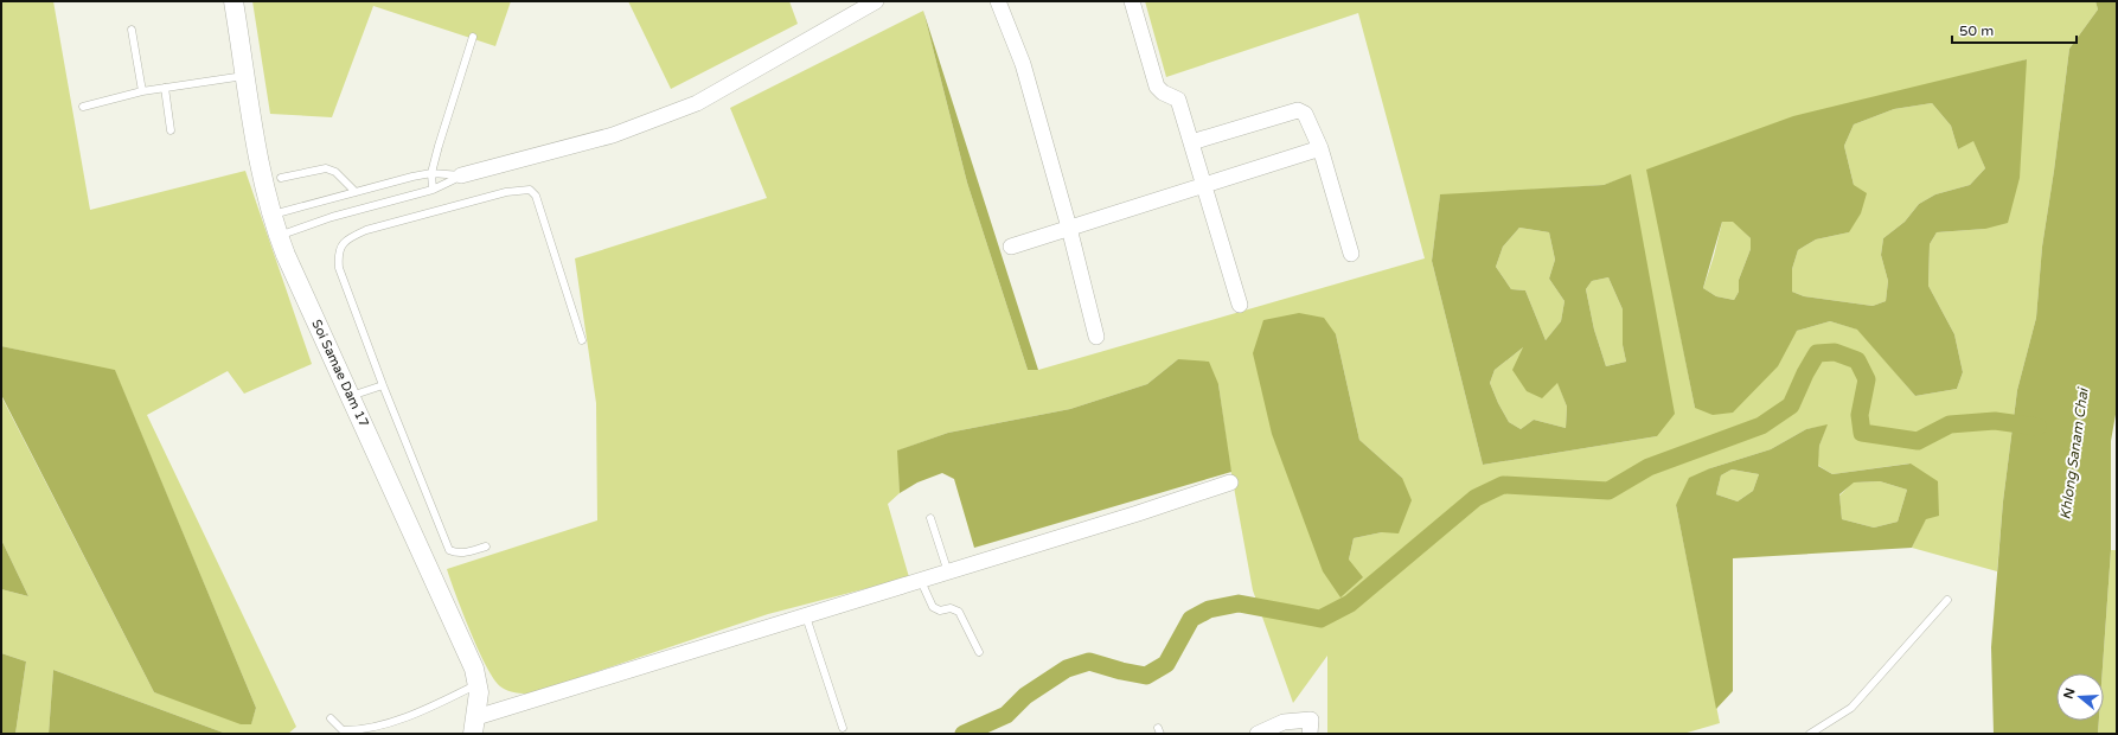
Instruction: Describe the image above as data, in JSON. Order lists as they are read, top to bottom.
{
  "streets": {
    "street": ["Soi Samae Dam 17"]
  },
  "water": ["Khlong Sanam Chai"],
  "scale_bar": "50 m",
  "north": "left"
}
